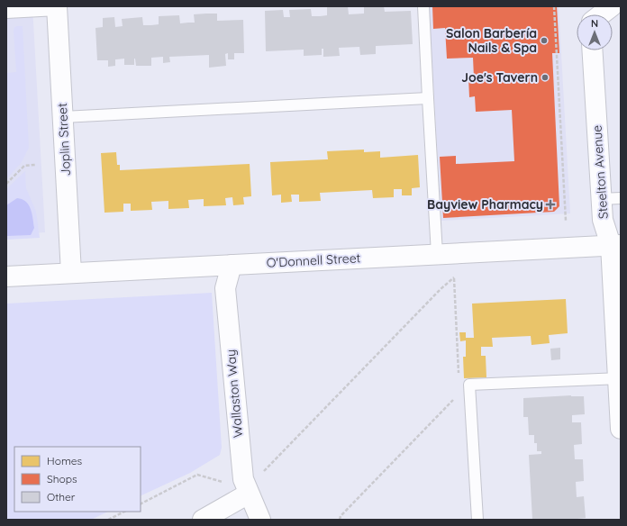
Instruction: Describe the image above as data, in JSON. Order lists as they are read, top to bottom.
{
  "streets": {
    "street": [
      "Joplin Street",
      "Steelton Avenue",
      "O'Donnell Street",
      "Wallaston Way"
    ]
  },
  "crossings": [
    ["Joplin Street", "O'Donnell Street"],
    ["Steelton Avenue", "O'Donnell Street"],
    ["O'Donnell Street", "Wallaston Way"]
  ],
  "places": {
    "other": ["Salon Barbería Nails & Spa", "Joe's Tavern"],
    "health": ["Bayview Pharmacy"]
  },
  "legend": ["Homes", "Shops", "Other"],
  "north": "top"
}
